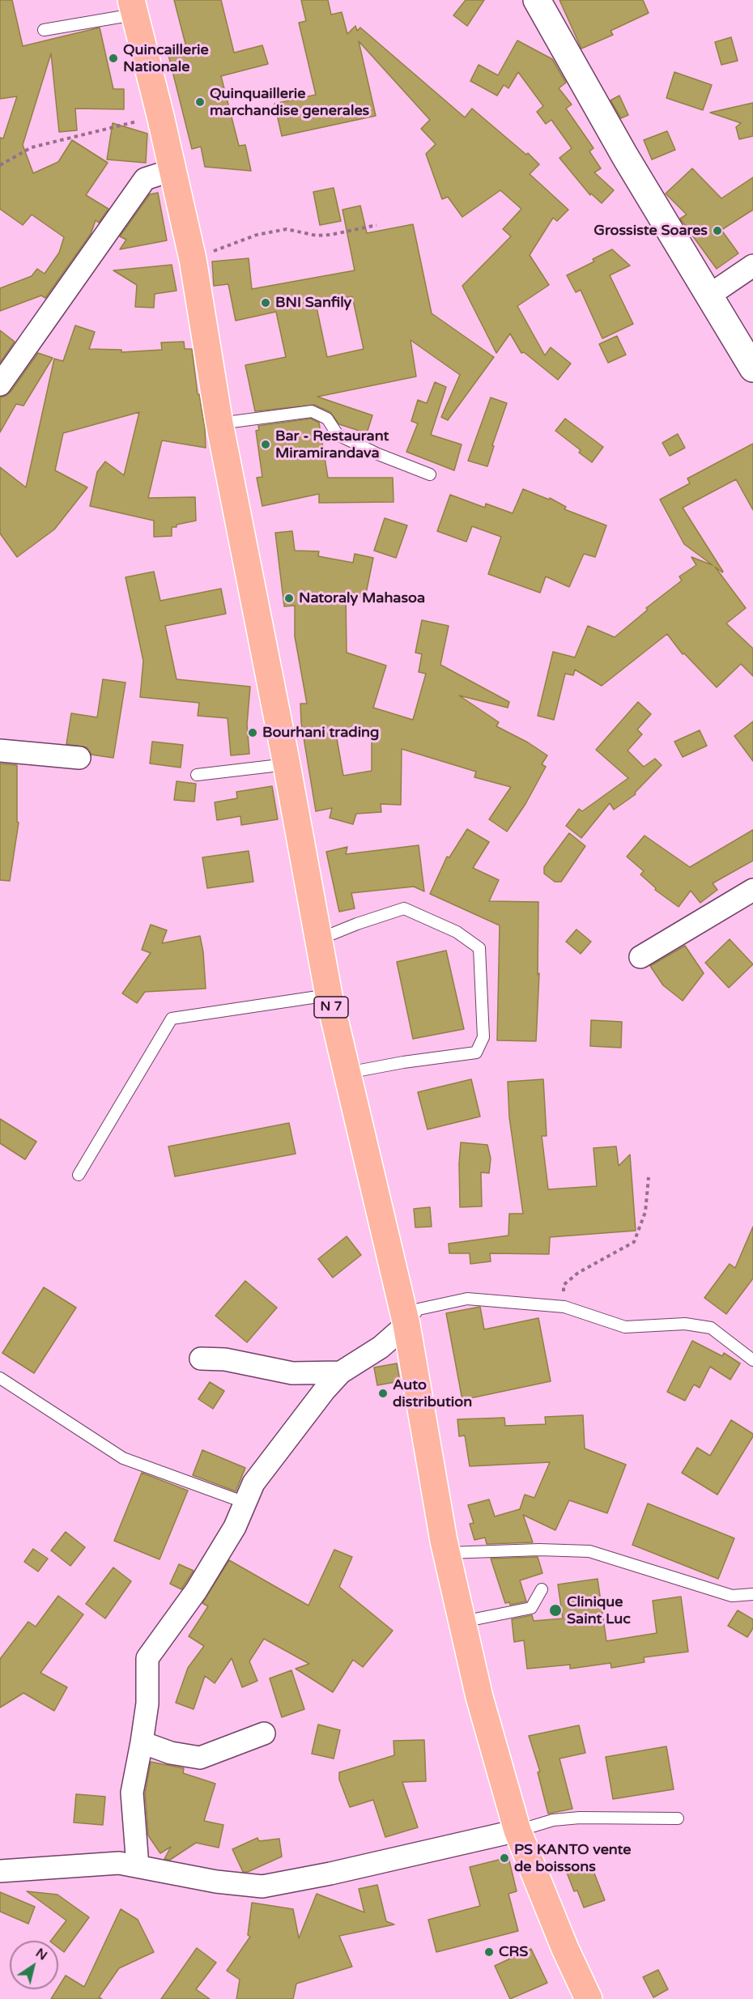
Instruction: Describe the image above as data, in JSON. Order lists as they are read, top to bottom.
{
  "streets": {
    "main road": ["N 7"]
  },
  "places": [
    "Quincaillerie Nationale",
    "Quinquaillerie marchandise generales",
    "Grossiste Soares",
    "BNI Sanfily",
    "Bar - Restaurant Miramirandava",
    "Natoraly Mahasoa",
    "Bourhani trading",
    "Auto distribution",
    "Clinique Saint Luc",
    "PS KANTO vente de boissons",
    "CRS"
  ],
  "north": "top right"
}
